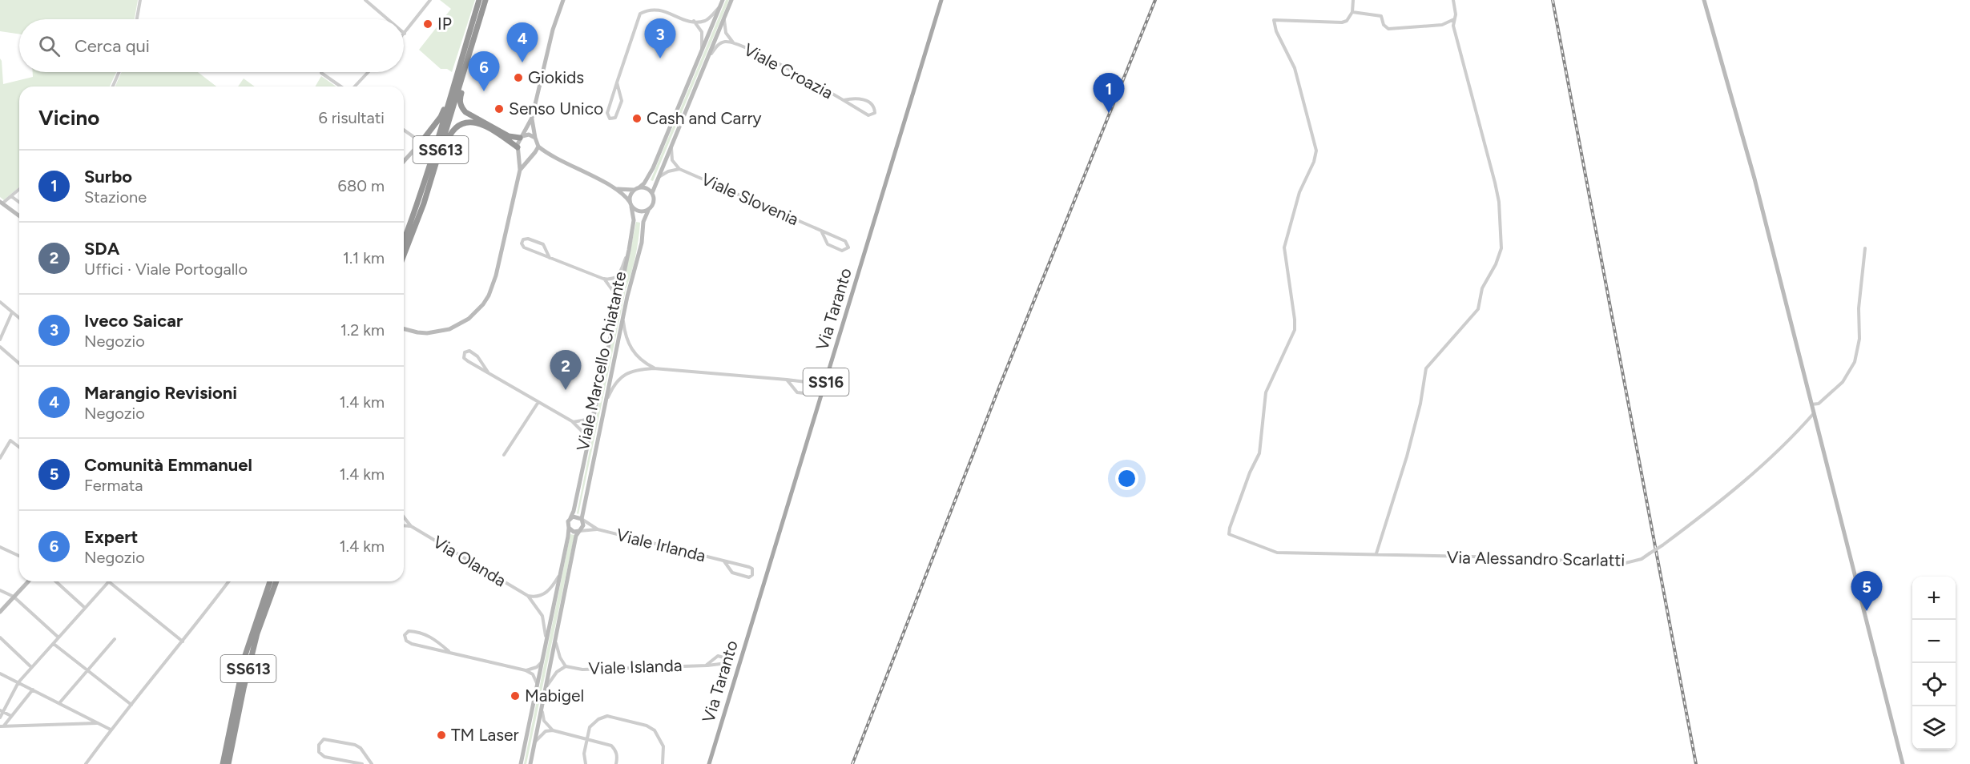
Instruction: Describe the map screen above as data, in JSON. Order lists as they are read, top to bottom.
{
  "streets": {
    "highway": ["SS613"],
    "main road": ["Via Taranto", "SS16"],
    "street": [
      "Viale Croazia",
      "Viale Slovenia",
      "Viale Marcello Chiatante",
      "Viale Irlanda",
      "Via Alessandro Scarlatti",
      "Via Olanda",
      "Viale Islanda"
    ]
  },
  "crossings": [
    ["Viale Croazia", "Viale Marcello Chiatante"],
    ["Viale Slovenia", "Viale Marcello Chiatante"],
    ["Viale Marcello Chiatante", "Viale Irlanda"],
    ["Viale Marcello Chiatante", "Via Olanda"],
    ["Viale Marcello Chiatante", "Viale Islanda"]
  ],
  "places": [
    "IP",
    "Giokids",
    "Senso Unico",
    "Cash and Carry",
    "Mabigel",
    "TM Laser"
  ],
  "page": {
    "pins": [
      "3",
      "4",
      "6",
      "1",
      "2",
      "5"
    ],
    "search": "Cerca qui",
    "heading": ["Vicino", "6 risultati"],
    "list": [
      {
        "mark": "1",
        "name": "Surbo",
        "note": "Stazione",
        "value": "680 m"
      },
      {
        "mark": "2",
        "name": "SDA",
        "note": "Uffici · Viale Portogallo",
        "value": "1.1 km"
      },
      {
        "mark": "3",
        "name": "Iveco Saicar",
        "note": "Negozio",
        "value": "1.2 km"
      },
      {
        "mark": "4",
        "name": "Marangio Revisioni",
        "note": "Negozio",
        "value": "1.4 km"
      },
      {
        "mark": "5",
        "name": "Comunità Emmanuel",
        "note": "Fermata",
        "value": "1.4 km"
      },
      {
        "mark": "6",
        "name": "Expert",
        "note": "Negozio",
        "value": "1.4 km"
      }
    ],
    "map_buttons": ["+", "−"]
  }
}
